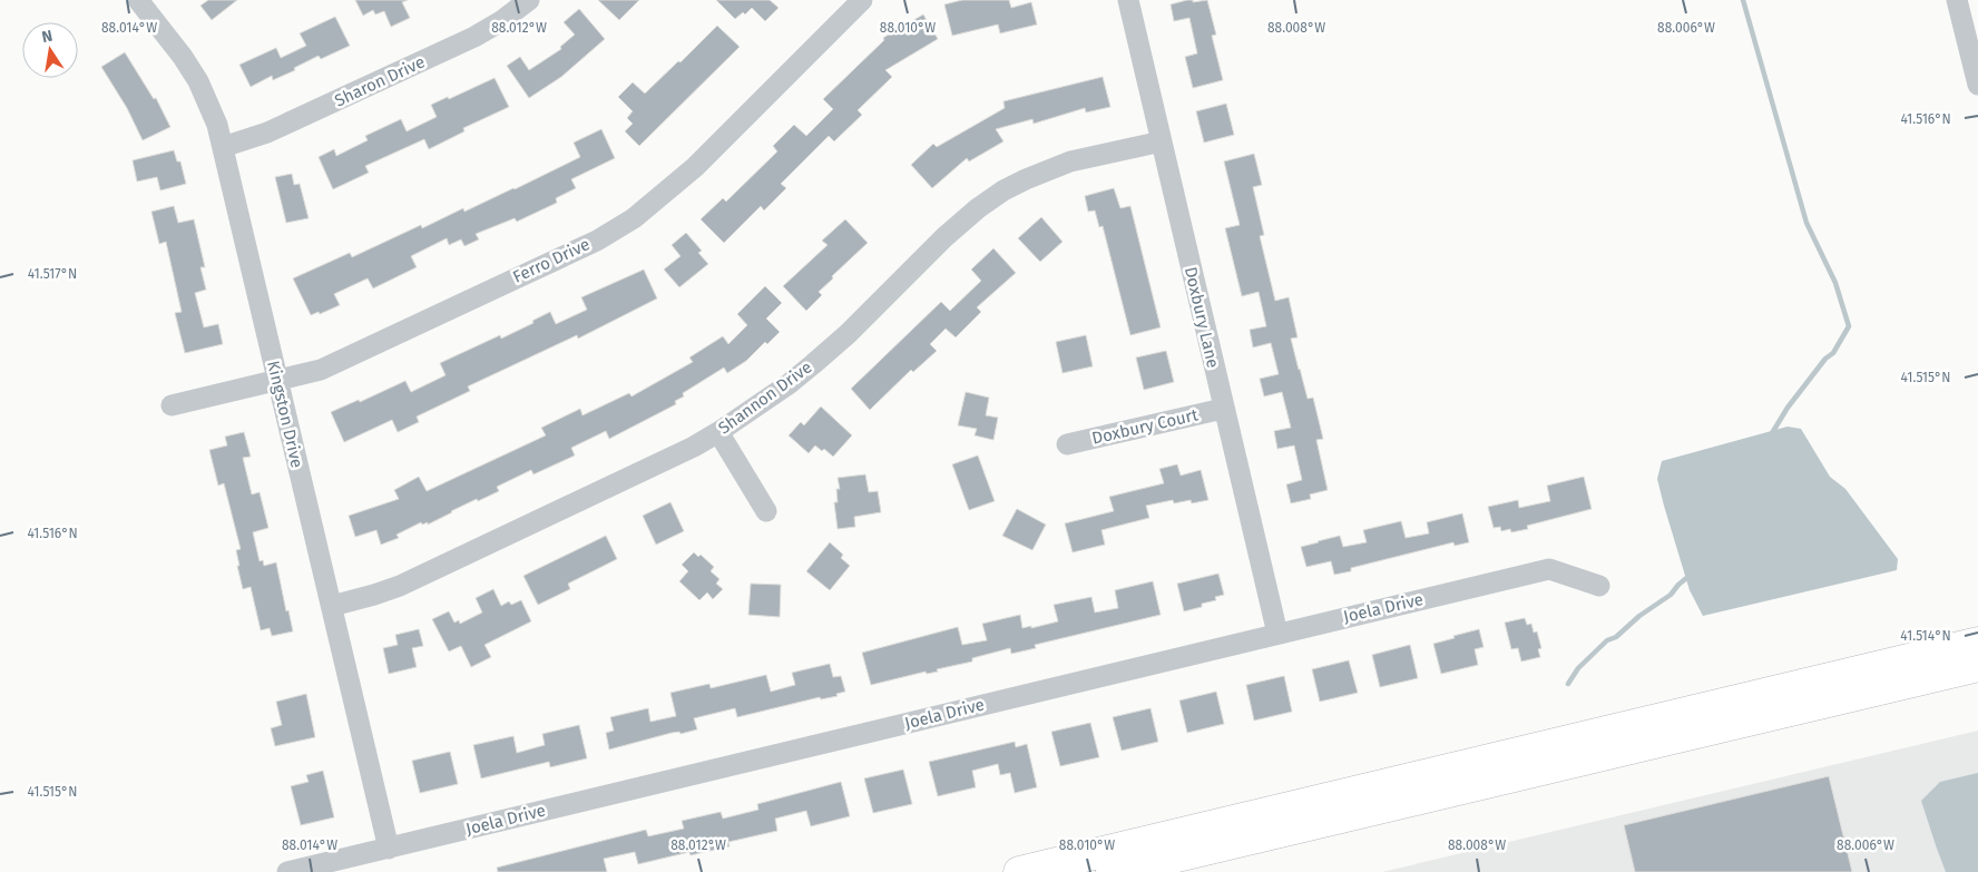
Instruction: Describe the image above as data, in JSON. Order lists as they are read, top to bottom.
{
  "streets": {
    "street": [
      "Sharon Drive",
      "Ferro Drive",
      "Doxbury Lane",
      "Shannon Drive",
      "Kingston Drive",
      "Doxbury Court",
      "Joela Drive"
    ]
  },
  "crossings": [
    ["Sharon Drive", "Kingston Drive"],
    ["Ferro Drive", "Kingston Drive"],
    ["Doxbury Lane", "Shannon Drive"],
    ["Doxbury Lane", "Doxbury Court"],
    ["Doxbury Lane", "Joela Drive"],
    ["Shannon Drive", "Kingston Drive"],
    ["Kingston Drive", "Joela Drive"]
  ],
  "north": "top",
  "coordinates": [
    "88.014°W",
    "88.012°W",
    "88.010°W",
    "88.008°W",
    "88.006°W",
    "41.516°N",
    "41.517°N",
    "41.515°N",
    "41.514°N"
  ]
}
